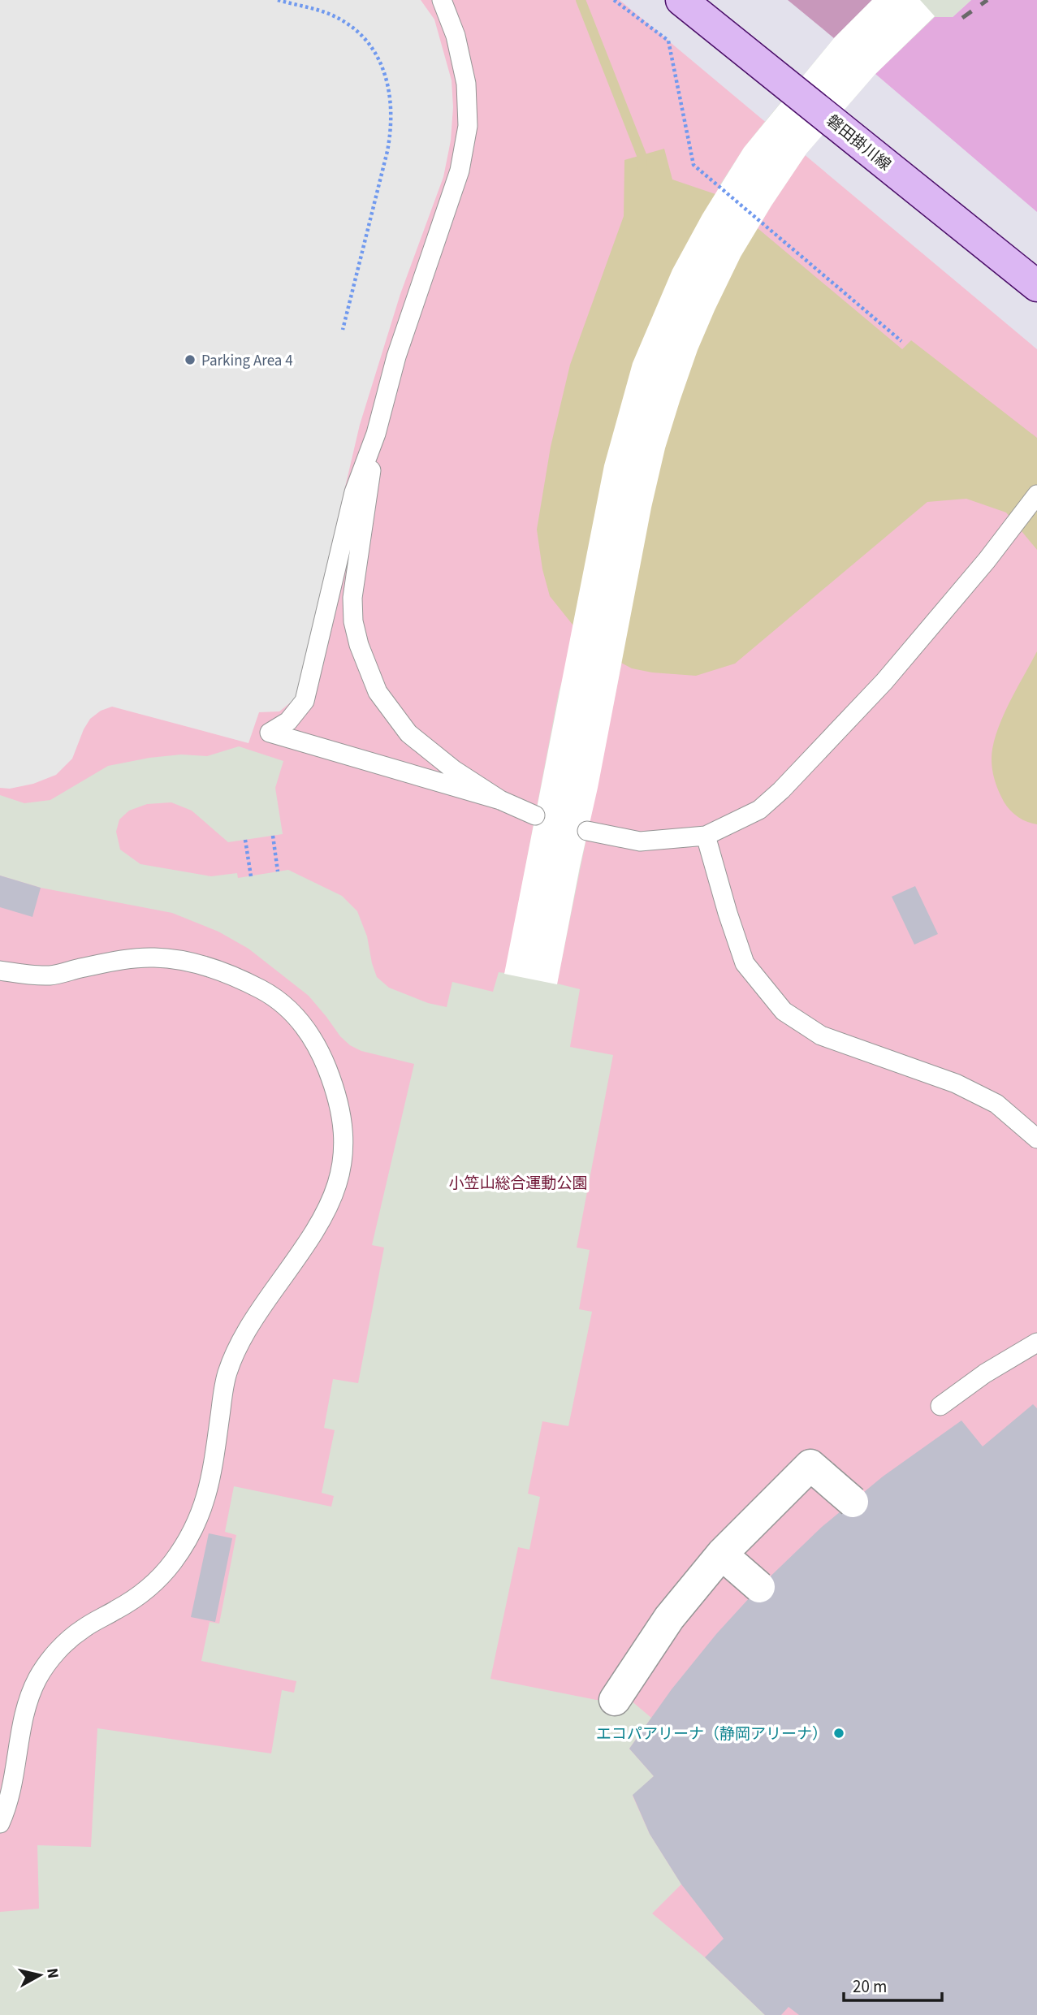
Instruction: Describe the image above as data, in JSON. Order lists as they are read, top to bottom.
{
  "streets": {
    "main road": ["磐田掛川線"]
  },
  "parks": ["小笠山総合運動公園"],
  "places": ["Parking Area 4", "エコパアリーナ（静岡アリーナ）"],
  "scale_bar": "20 m",
  "north": "right"
}
